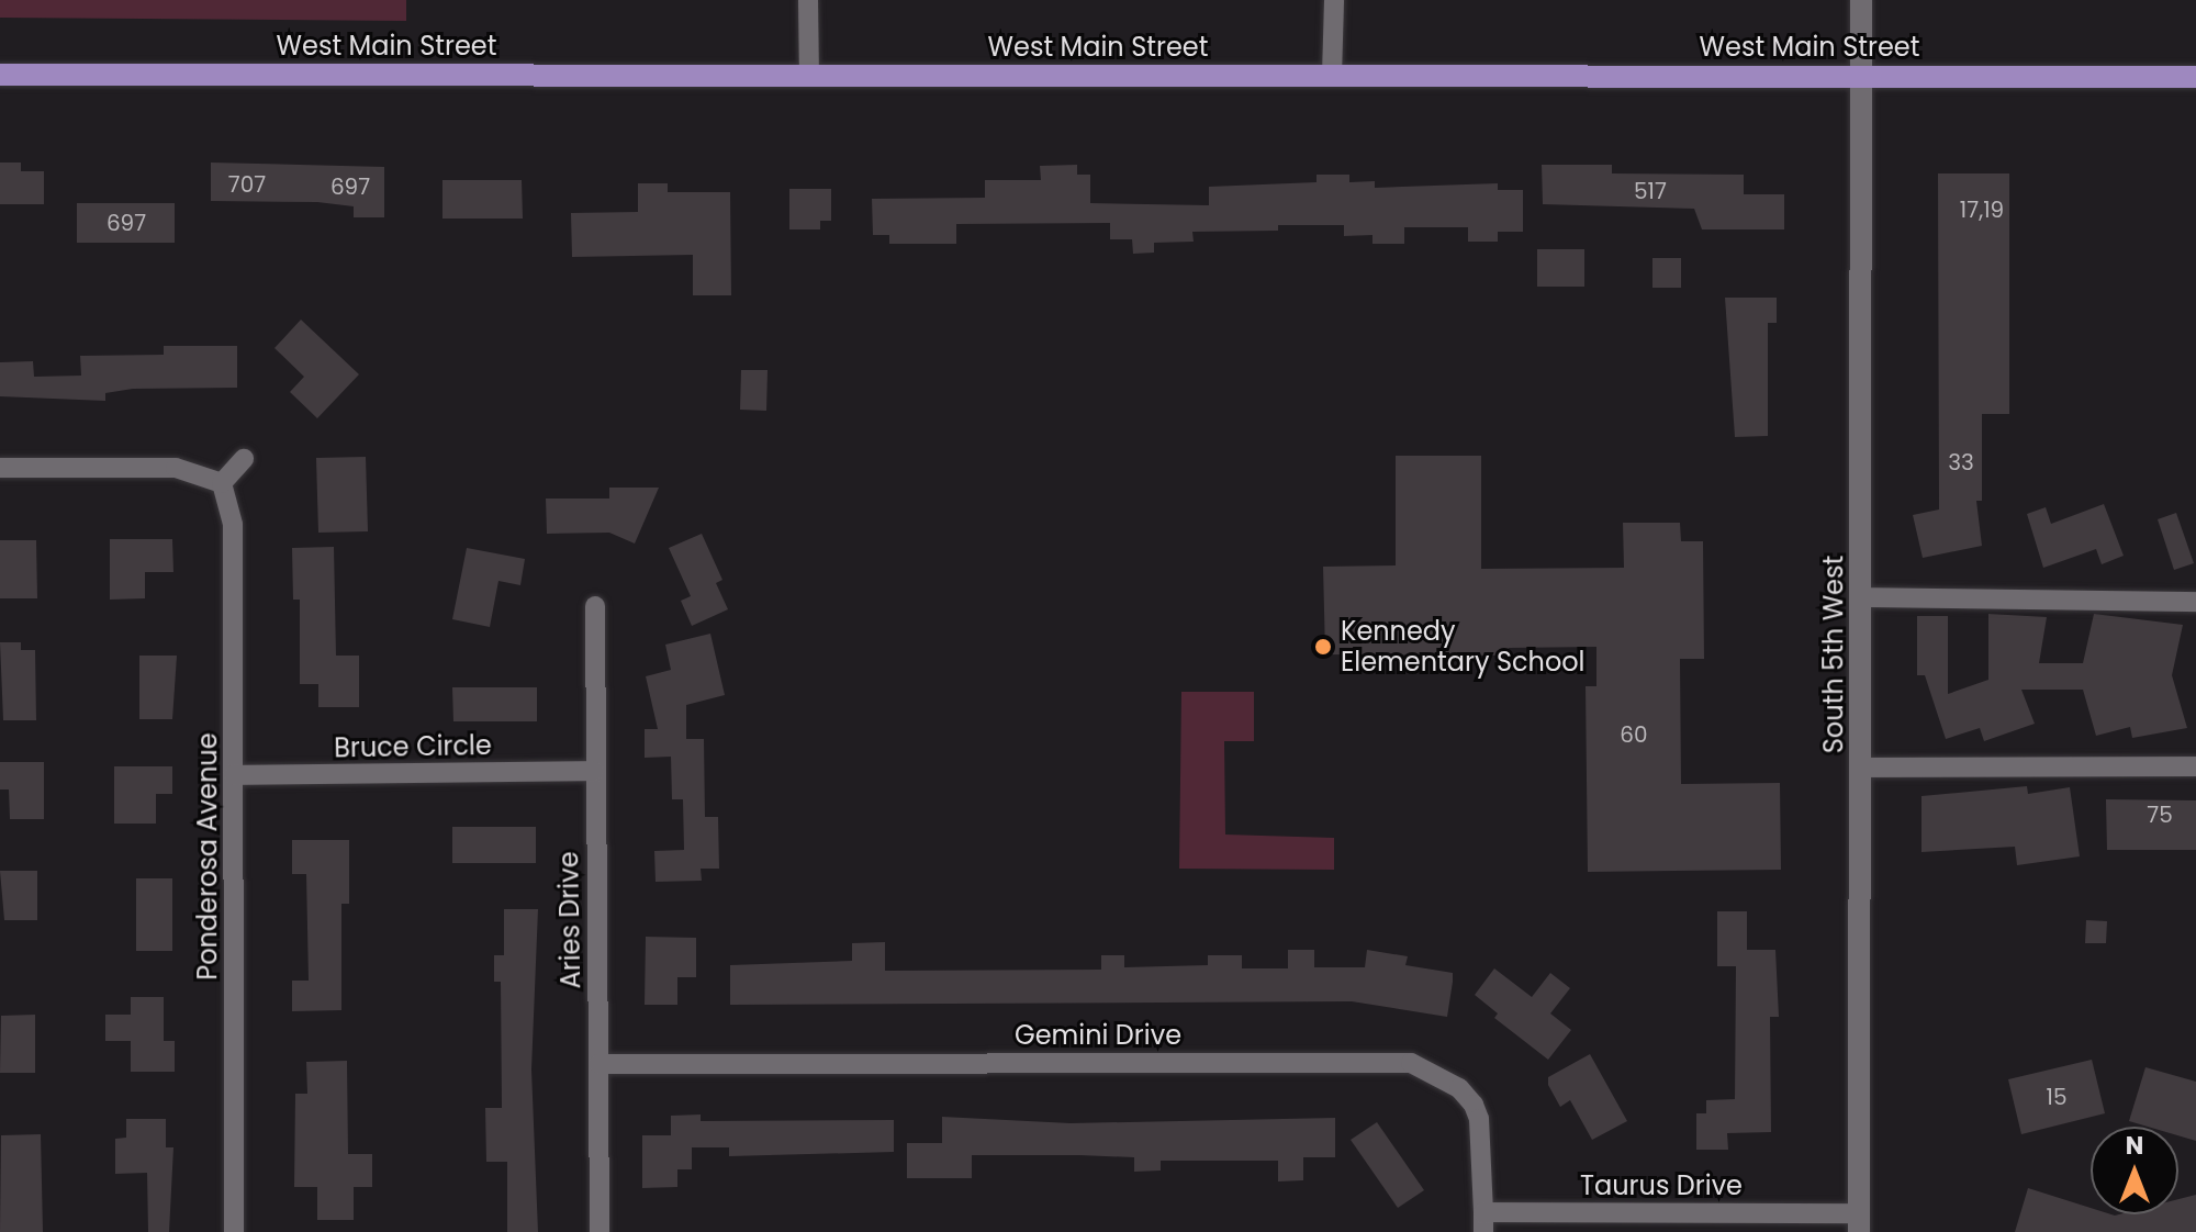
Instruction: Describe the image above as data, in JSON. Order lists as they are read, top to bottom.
{
  "streets": {
    "main road": ["West Main Street"],
    "street": [
      "South 5th West",
      "Bruce Circle",
      "Ponderosa Avenue",
      "Aries Drive",
      "Gemini Drive",
      "Taurus Drive"
    ]
  },
  "crossings": [
    ["West Main Street", "South 5th West"],
    ["South 5th West", "Taurus Drive"],
    ["Bruce Circle", "Ponderosa Avenue"],
    ["Bruce Circle", "Aries Drive"],
    ["Aries Drive", "Gemini Drive"],
    ["Gemini Drive", "Taurus Drive"]
  ],
  "places": ["Kennedy Elementary School"],
  "house_numbers": [
    "707",
    "697",
    "517",
    "17,19",
    "697",
    "33",
    "60",
    "75",
    "15"
  ],
  "north": "top"
}
